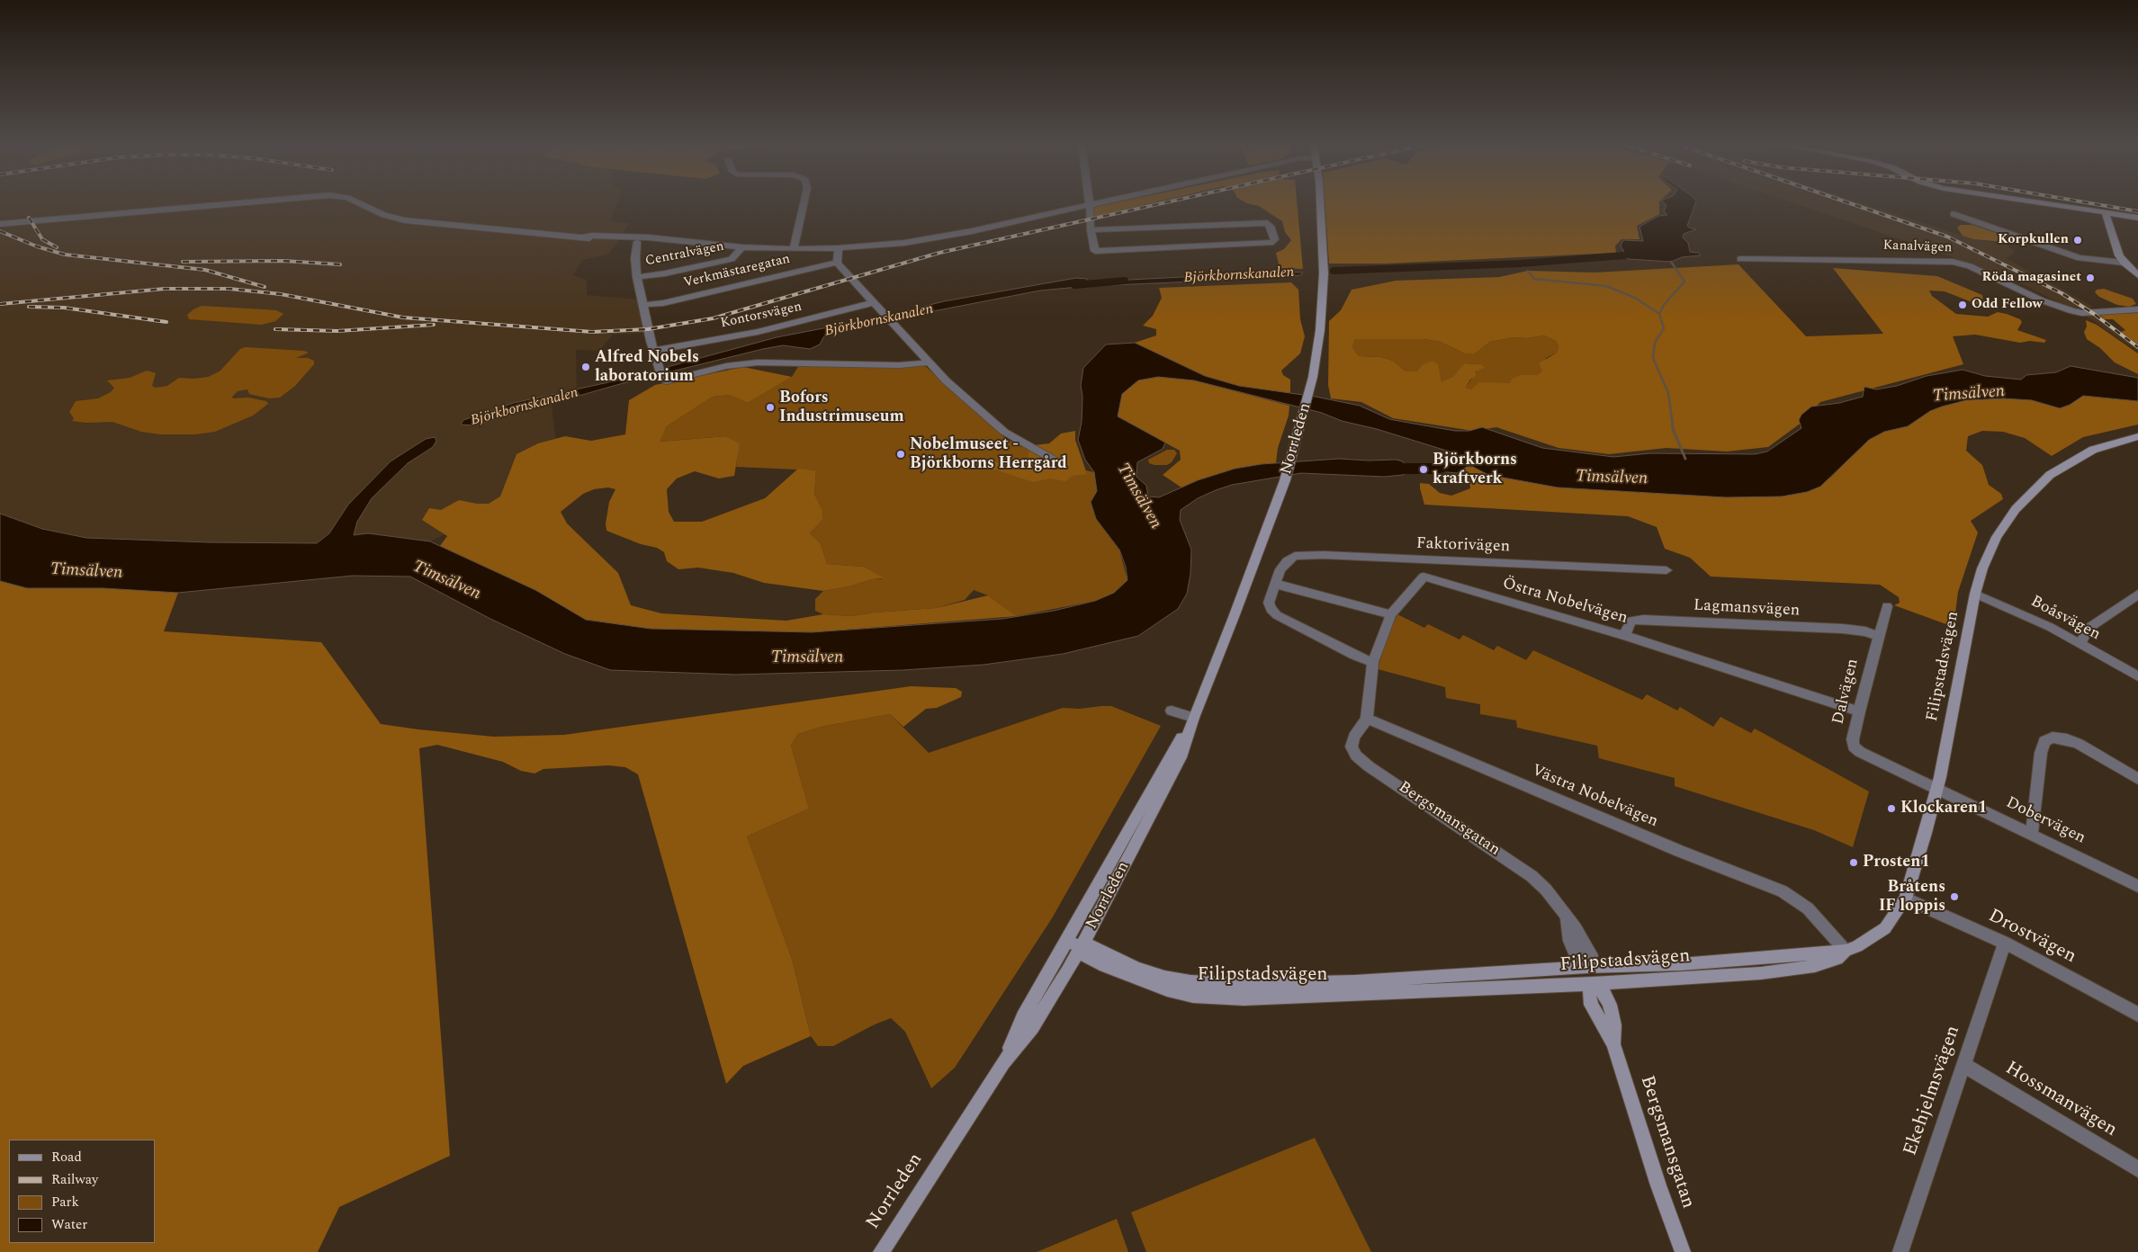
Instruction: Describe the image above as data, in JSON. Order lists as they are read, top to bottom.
{
  "streets": {
    "street": [
      "Kanalvägen",
      "Centralvägen",
      "Verkmästaregatan",
      "Kontorsvägen",
      "Norrleden",
      "Faktorivägen",
      "Östra Nobelvägen",
      "Lagmansvägen",
      "Boåsvägen",
      "Filipstadsvägen",
      "Dalvägen",
      "Västra Nobelvägen",
      "Bergsmansgatan",
      "Dobervägen",
      "Drostvägen",
      "Ekehjelmsvägen",
      "Hossmanvägen"
    ]
  },
  "crossings": [
    ["Norrleden", "Filipstadsvägen"],
    ["Östra Nobelvägen", "Lagmansvägen"],
    ["Östra Nobelvägen", "Dalvägen"],
    ["Lagmansvägen", "Dalvägen"],
    ["Boåsvägen", "Filipstadsvägen"],
    ["Filipstadsvägen", "Dalvägen"],
    ["Filipstadsvägen", "Västra Nobelvägen"],
    ["Filipstadsvägen", "Bergsmansgatan"],
    ["Filipstadsvägen", "Dobervägen"],
    ["Filipstadsvägen", "Drostvägen"],
    ["Dalvägen", "Dobervägen"],
    ["Västra Nobelvägen", "Bergsmansgatan"],
    ["Drostvägen", "Ekehjelmsvägen"],
    ["Ekehjelmsvägen", "Hossmanvägen"]
  ],
  "water": ["Björkbornskanalen", "Timsälven"],
  "places": [
    "Korpkullen",
    "Röda magasinet",
    "Odd Fellow",
    "Alfred Nobels laboratorium",
    "Bofors Industrimuseum",
    "Nobelmuseet - Björkborns Herrgård",
    "Björkborns kraftverk",
    "Klockaren1",
    "Prosten1",
    "Bråtens IF loppis"
  ],
  "legend": [
    "Road",
    "Railway",
    "Park",
    "Water"
  ]
}
